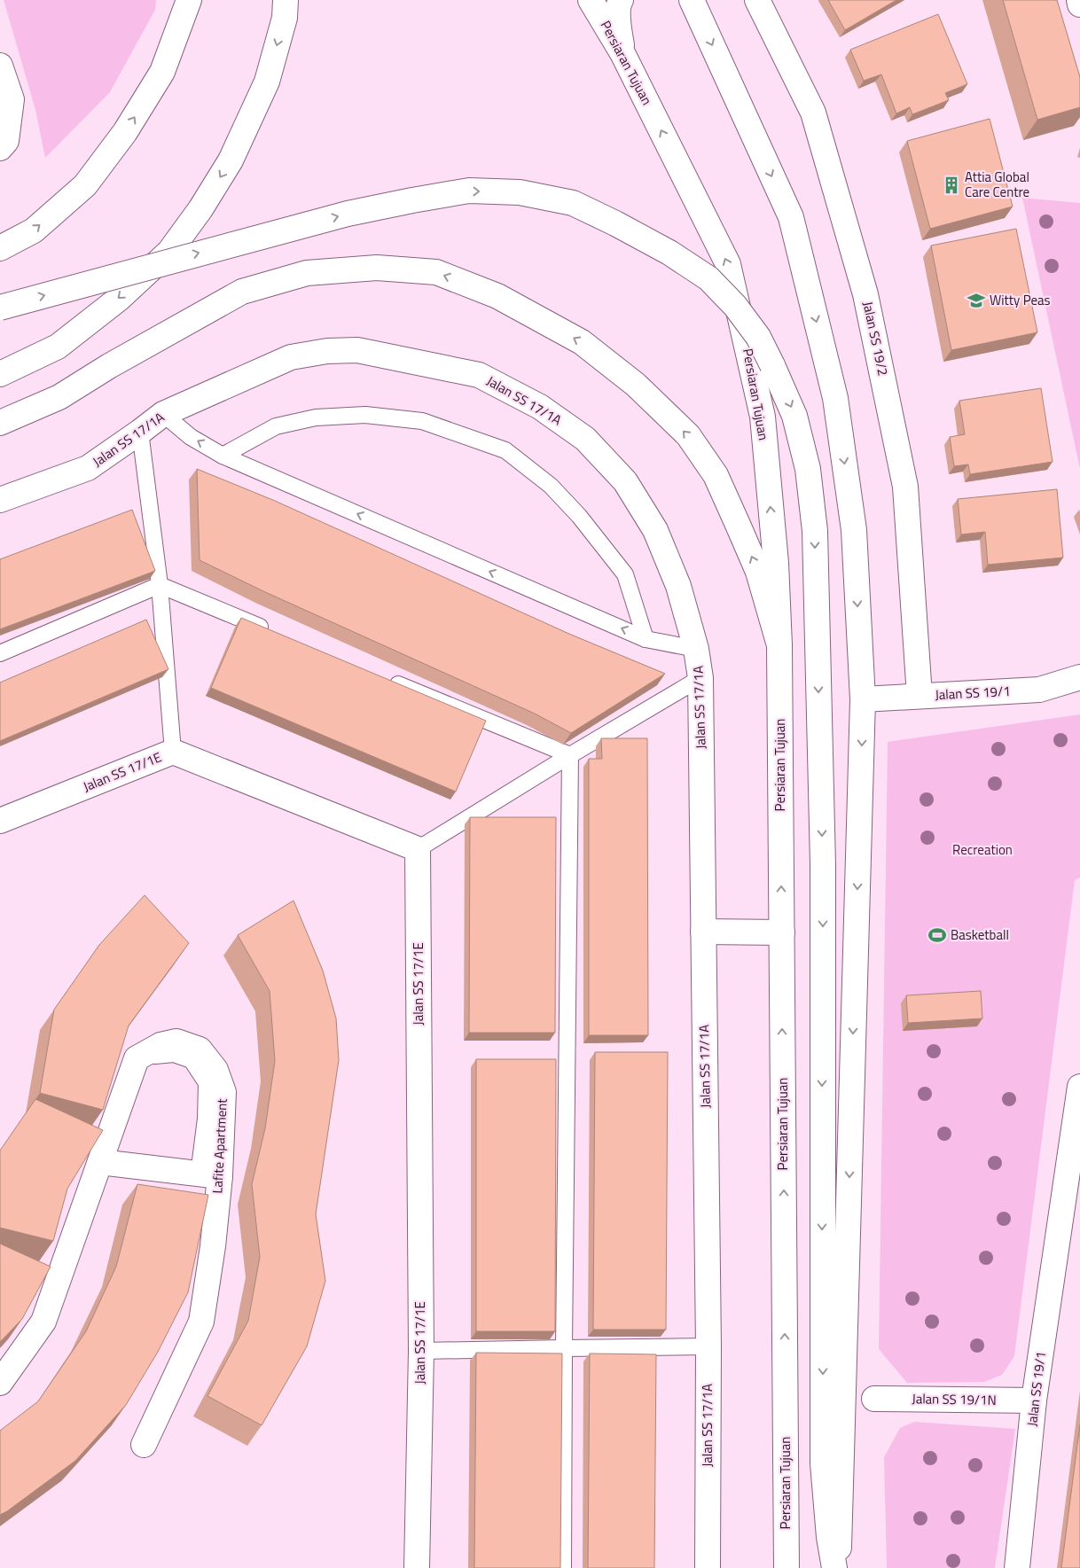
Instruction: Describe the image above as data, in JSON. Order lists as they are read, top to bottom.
{
  "streets": {
    "main road": [
      "Persiaran Tujuan",
      "Jalan SS 19/2",
      "Jalan SS 17/1A",
      "Jalan SS 19/1",
      "Jalan SS 17/1E",
      "Lafite Apartment",
      "Jalan SS 19/1N"
    ]
  },
  "crossings": [
    ["Jalan SS 19/2", "Jalan SS 19/1"],
    ["Jalan SS 19/1", "Jalan SS 19/1N"]
  ],
  "parks": ["Recreation"],
  "places": {
    "building": ["Attia Global Care Centre"],
    "school or university": ["Witty Peas"],
    "sports": ["Basketball"]
  }
}
